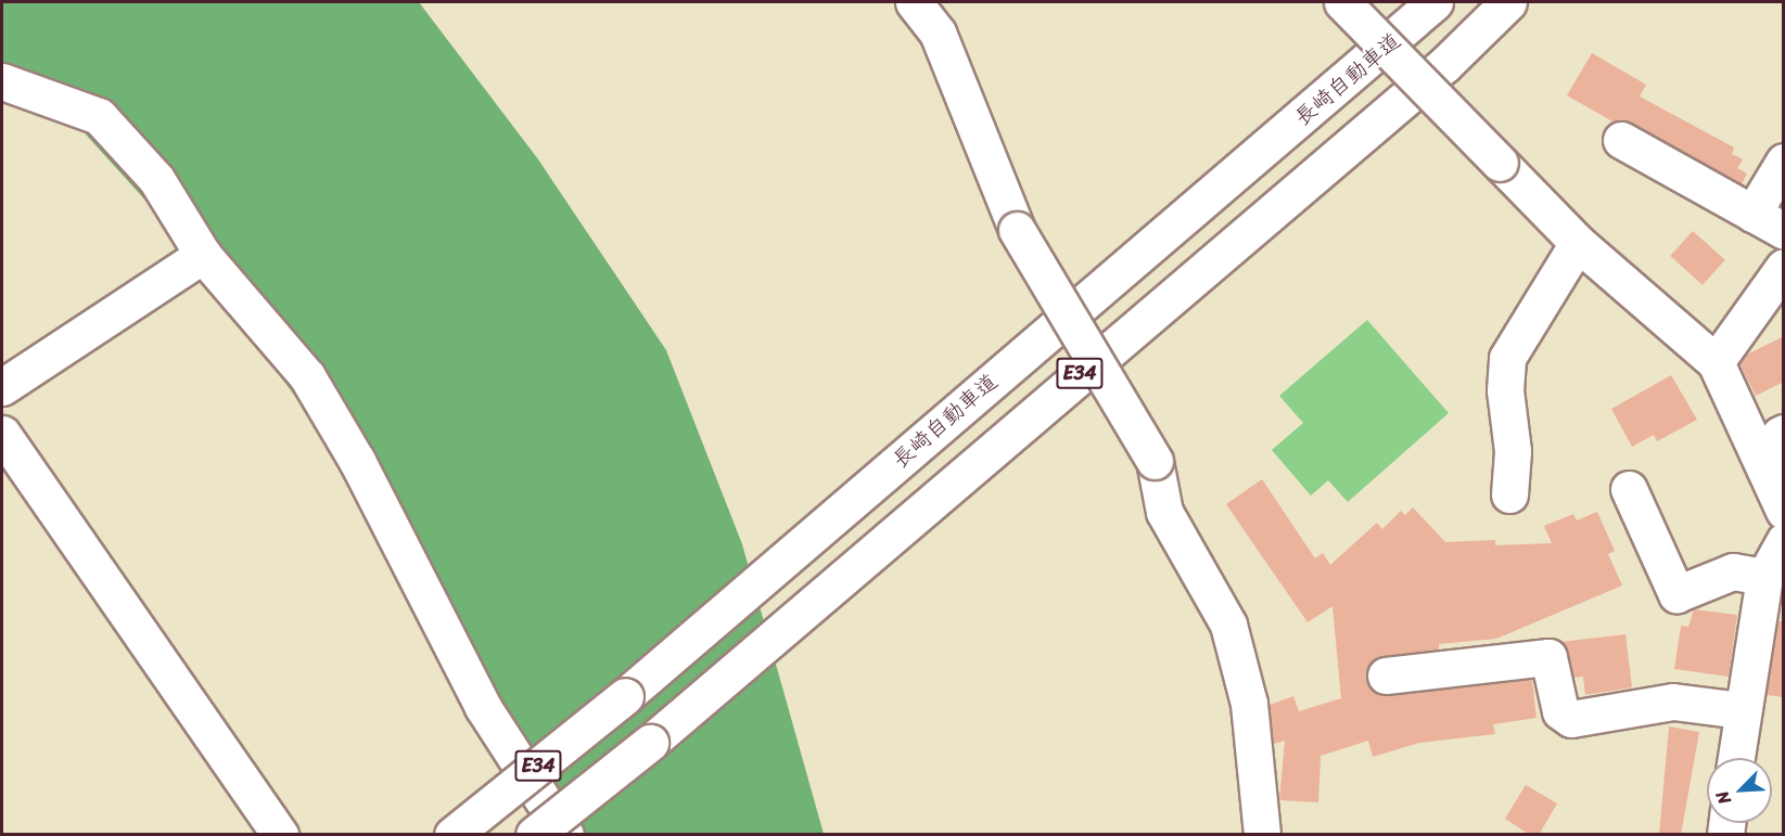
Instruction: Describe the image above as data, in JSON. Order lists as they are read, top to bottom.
{
  "streets": {
    "main road": ["長崎自動車道", "E34"]
  },
  "north": "bottom left"
}
